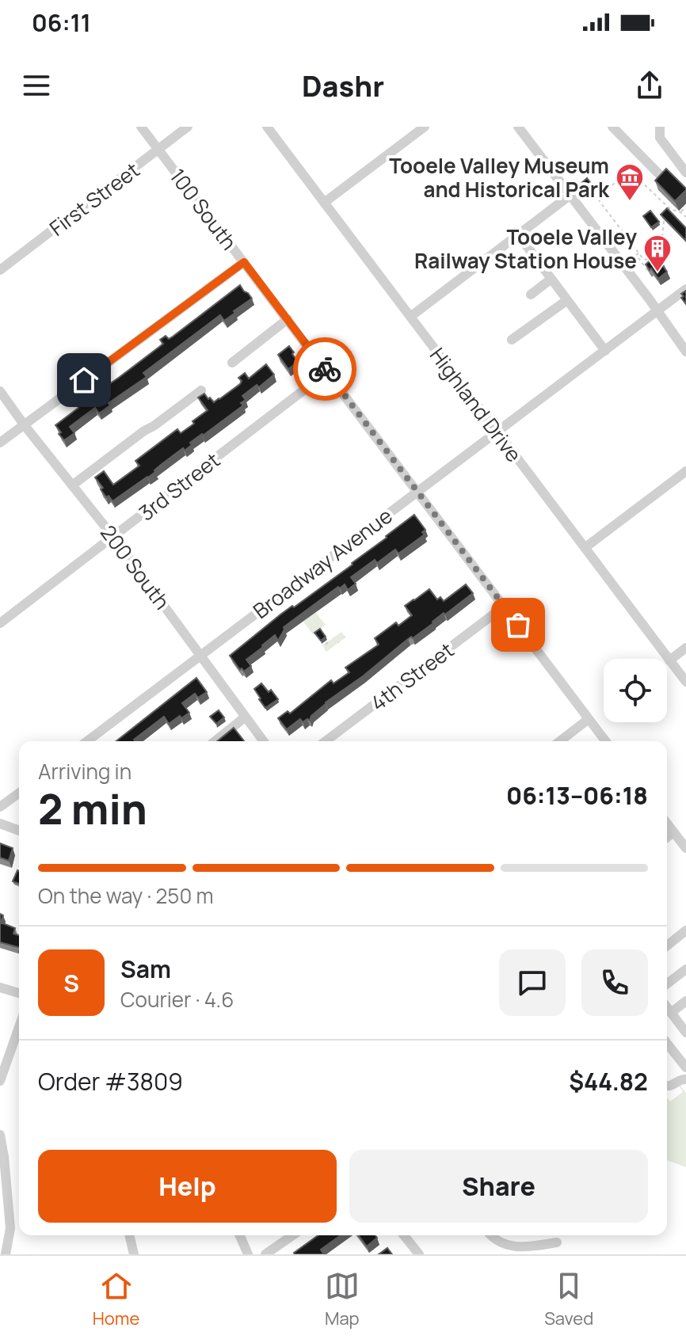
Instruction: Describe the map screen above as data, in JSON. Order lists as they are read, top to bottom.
{
  "streets": {
    "street": [
      "First Street",
      "100 South",
      "Highland Drive",
      "3rd Street",
      "Broadway Avenue",
      "200 South",
      "4th Street"
    ]
  },
  "crossings": [
    ["First Street", "100 South"],
    ["100 South", "3rd Street"],
    ["100 South", "Broadway Avenue"],
    ["100 South", "4th Street"],
    ["Highland Drive", "Broadway Avenue"],
    ["3rd Street", "200 South"],
    ["Broadway Avenue", "200 South"]
  ],
  "places": {
    "museum": ["Tooele Valley Museum and Historical Park"],
    "building": ["Tooele Valley Railway Station House"]
  },
  "page": {
    "status": "06:11",
    "header": "Dashr",
    "heading": ["2 min", "Arriving in", "06:13–06:18"],
    "panel": [
      "Sam",
      "Courier · 4.6",
      "Order #3809",
      "$44.82"
    ],
    "bar": "On the way · 250 m",
    "round": "S",
    "buttons": ["Help", "Share"],
    "tabs": ["Home", "Map", "Saved"]
  }
}
